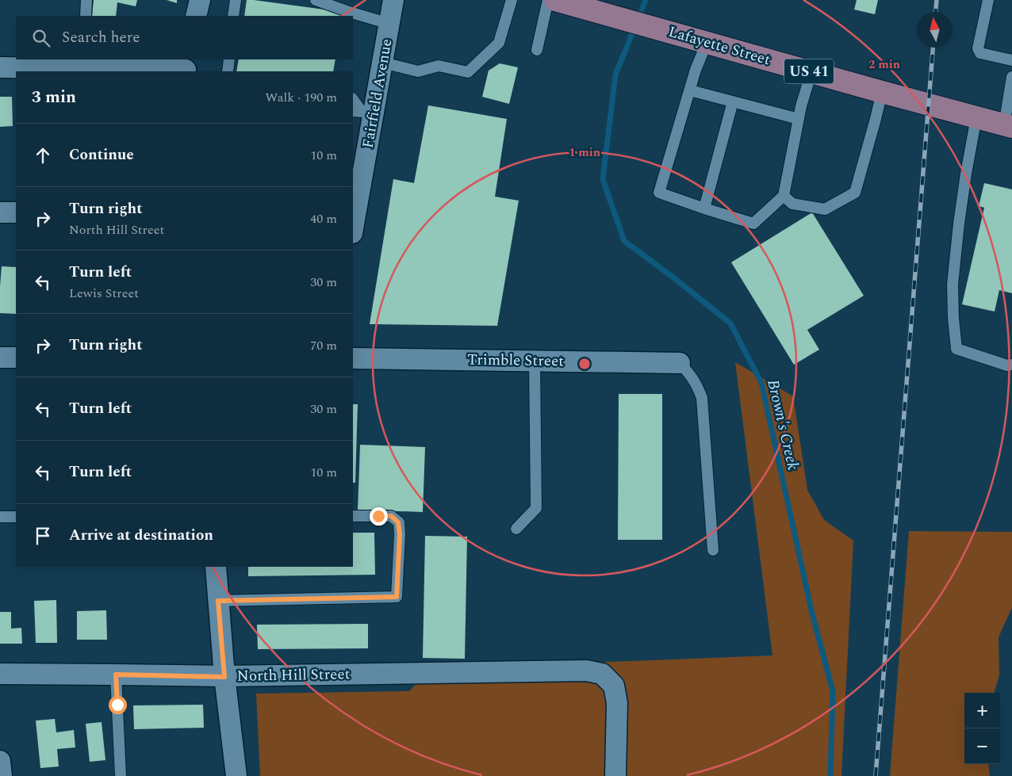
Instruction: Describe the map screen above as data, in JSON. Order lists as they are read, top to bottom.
{
  "streets": {
    "main road": ["Lafayette Street", "US 41"],
    "street": ["Fairfield Avenue", "Trimble Street", "North Hill Street"]
  },
  "crossings": [
    ["Lafayette Street", "US 41"]
  ],
  "water": ["Brown's Creek"],
  "north": "top",
  "page": {
    "search": "Search here",
    "heading": ["3 min", "Walk · 190 m"],
    "list": [
      ["Continue", "10 m"],
      ["Turn right", "North Hill Street", "40 m"],
      ["Turn left", "Lewis Street", "30 m"],
      ["Turn right", "70 m"],
      ["Turn left", "30 m"],
      ["Turn left", "10 m"],
      "Arrive at destination"
    ],
    "map_buttons": ["+", "−"]
  },
  "rings": ["2 min", "1 min"]
}
